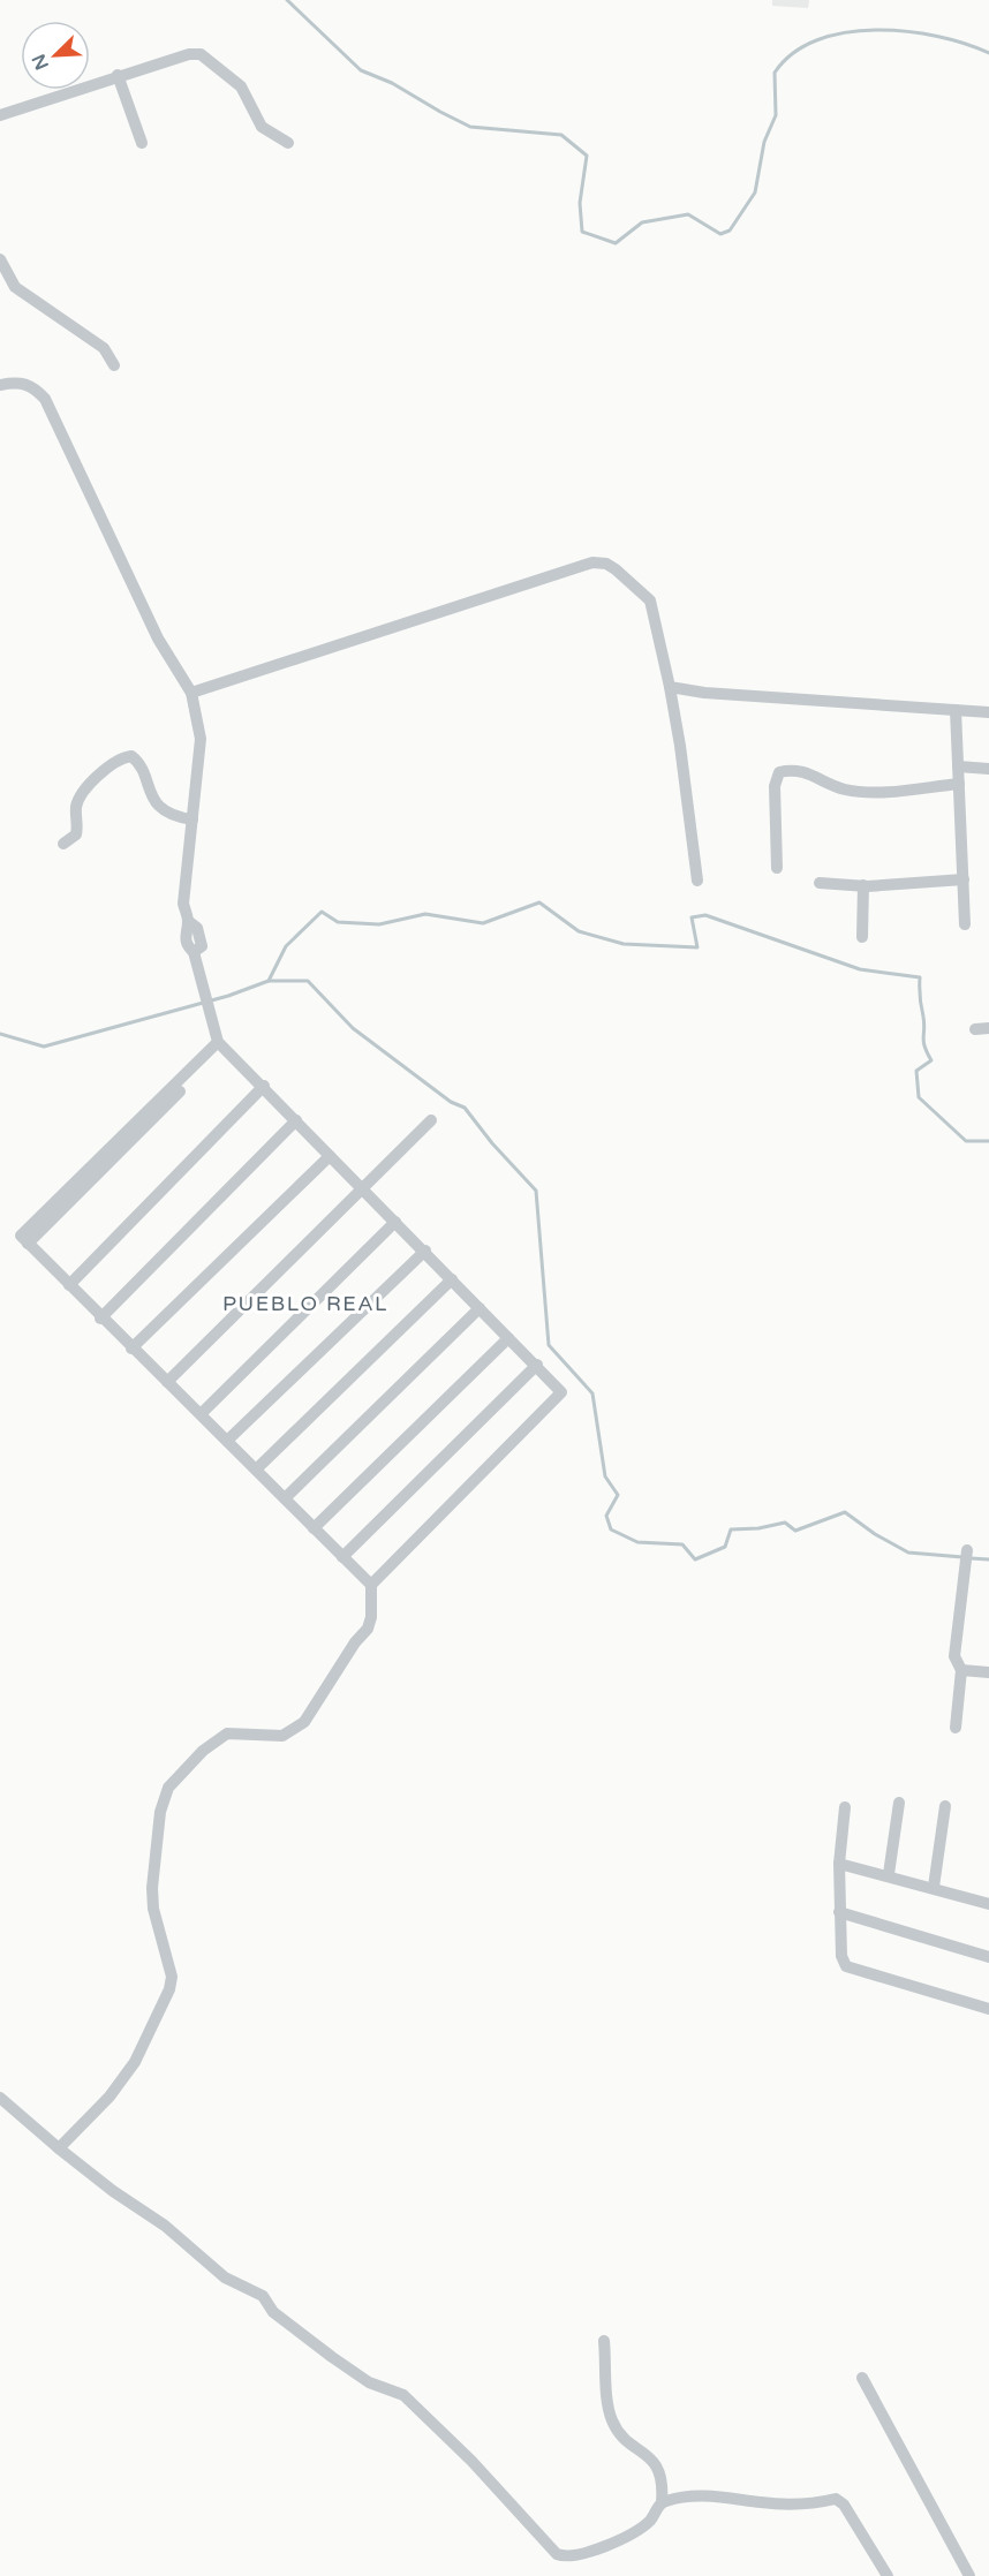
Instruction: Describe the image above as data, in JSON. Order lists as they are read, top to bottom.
{
  "districts": ["PUEBLO REAL"],
  "north": "bottom left"
}
